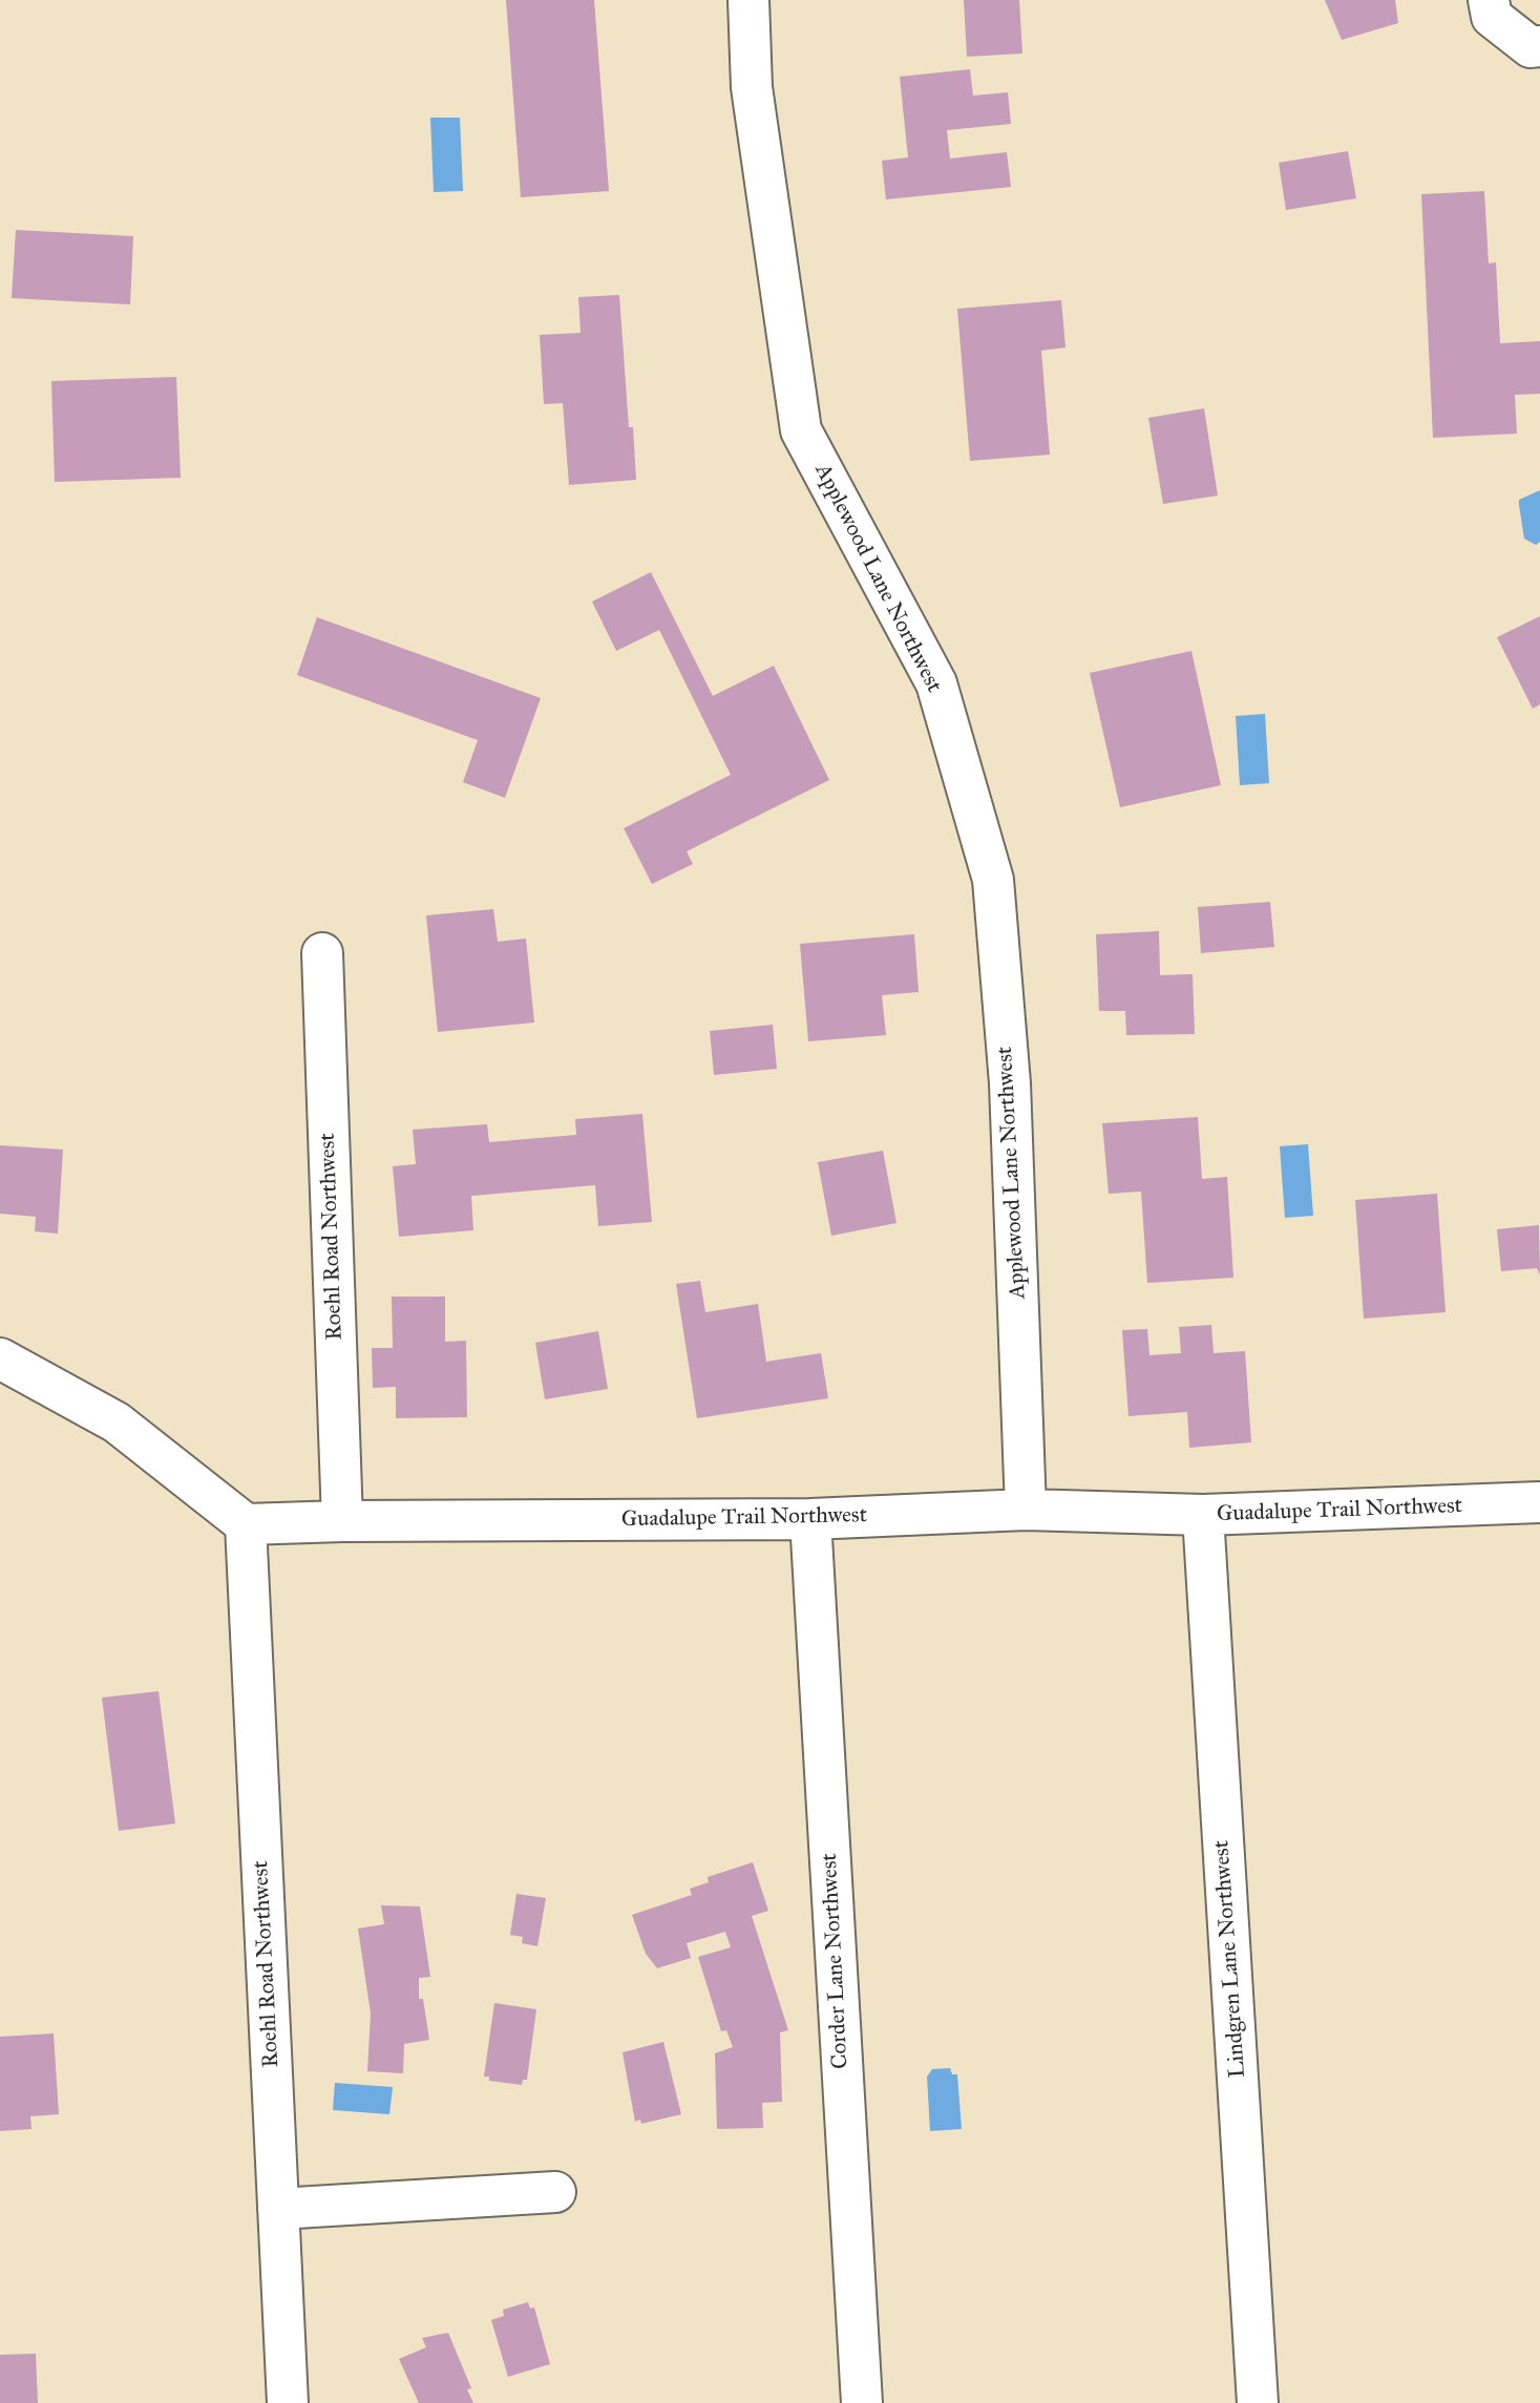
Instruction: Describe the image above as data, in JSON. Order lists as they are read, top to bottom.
{
  "streets": {
    "street": [
      "Applewood Lane Northwest",
      "Roehl Road Northwest",
      "Guadalupe Trail Northwest",
      "Lindgren Lane Northwest",
      "Corder Lane Northwest"
    ]
  },
  "crossings": [
    ["Applewood Lane Northwest", "Guadalupe Trail Northwest"],
    ["Roehl Road Northwest", "Guadalupe Trail Northwest"],
    ["Guadalupe Trail Northwest", "Lindgren Lane Northwest"],
    ["Guadalupe Trail Northwest", "Corder Lane Northwest"]
  ]
}
